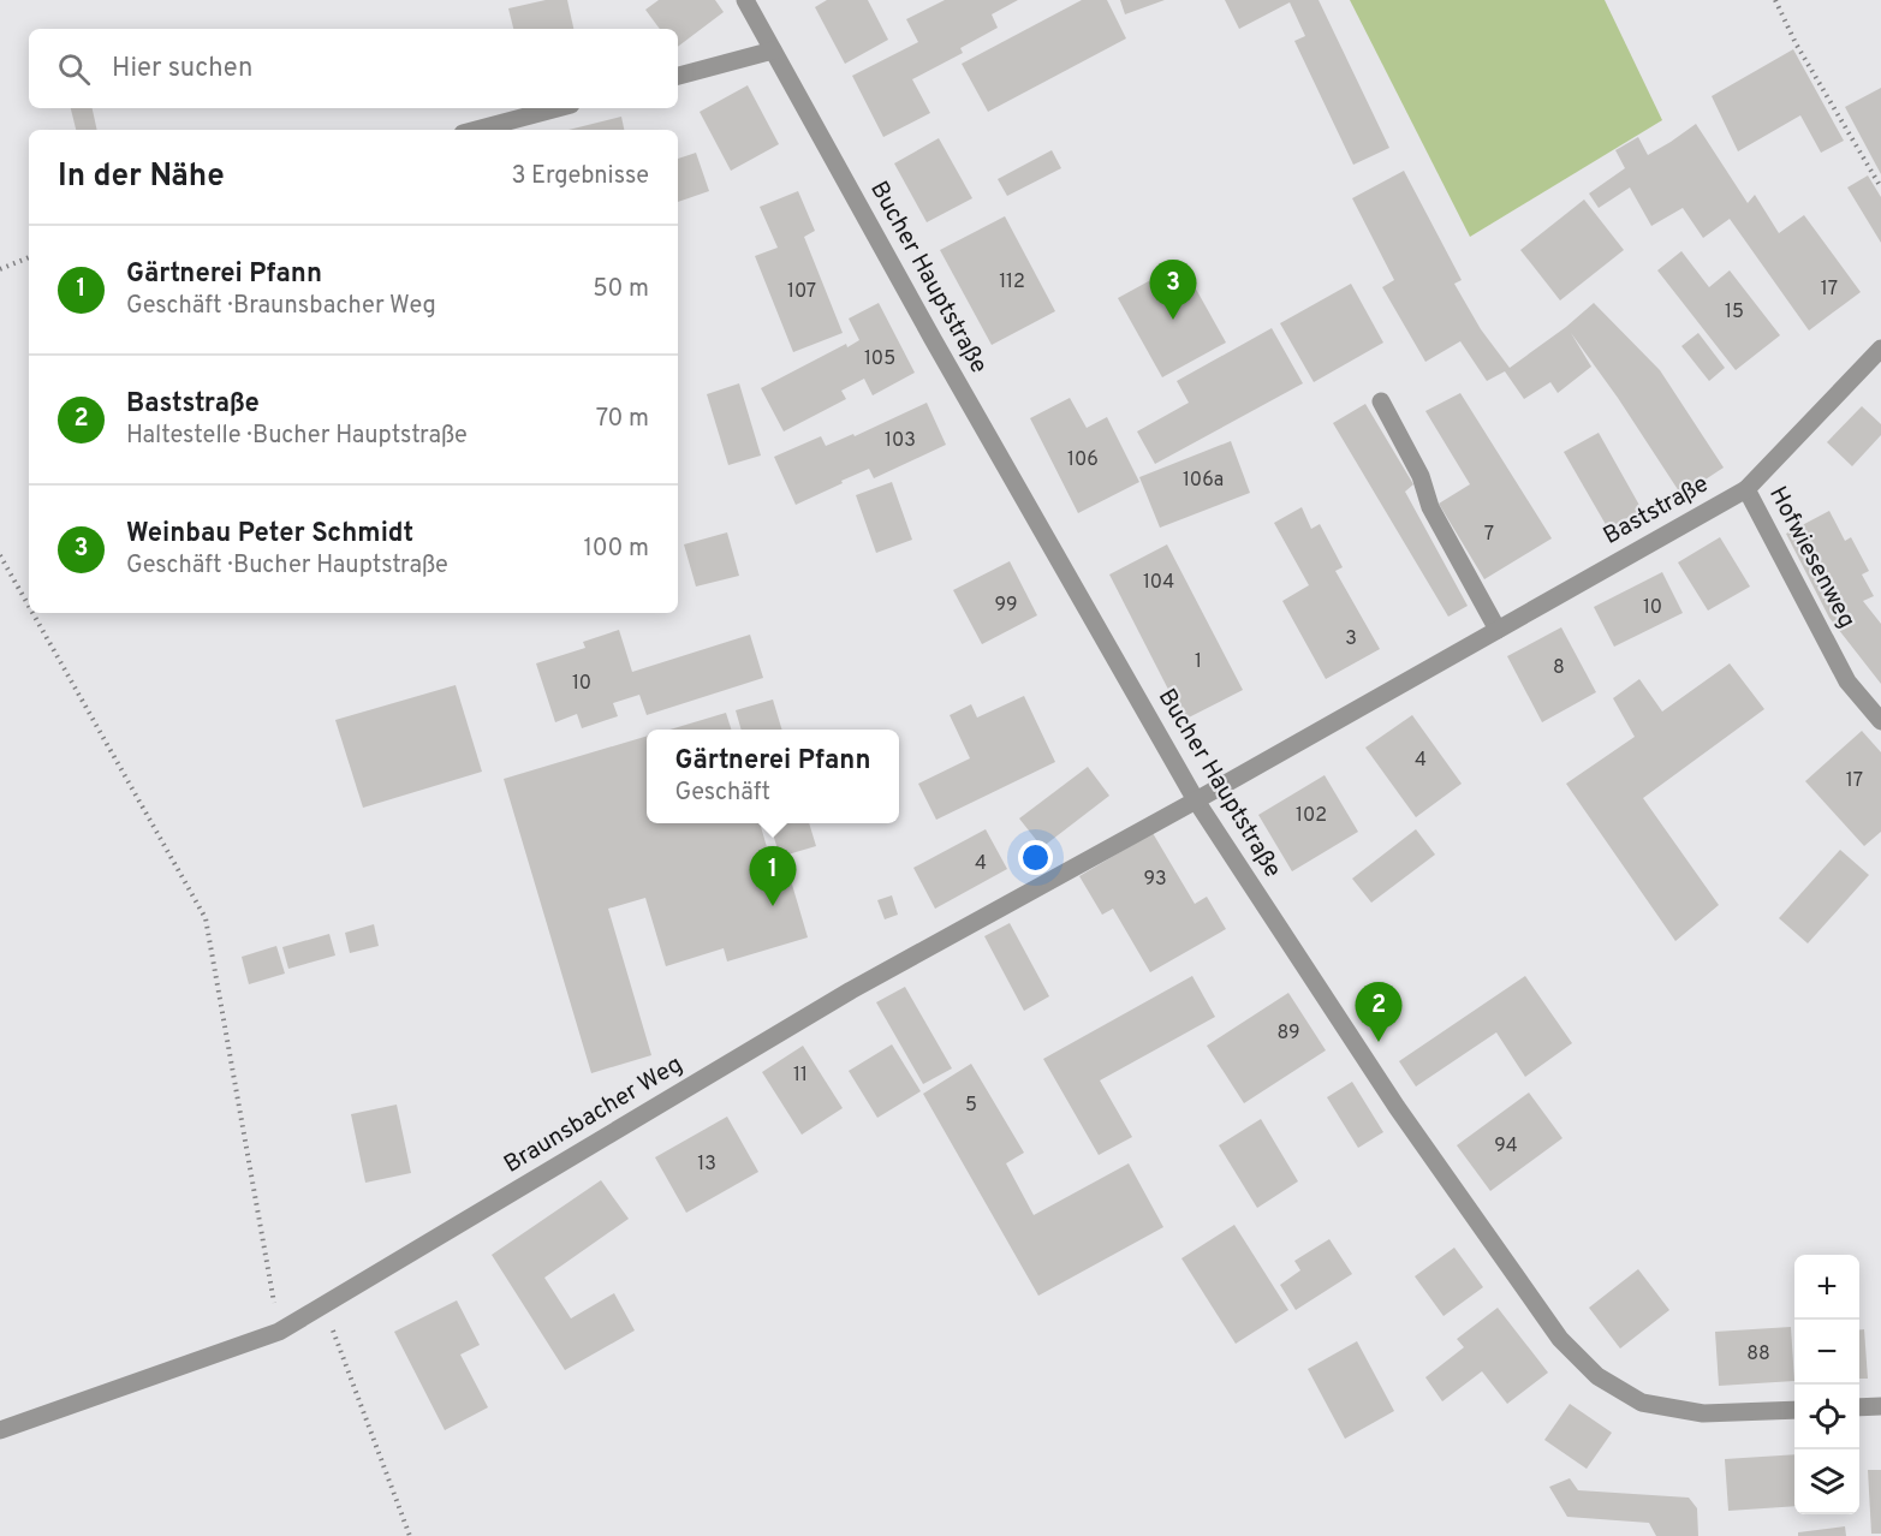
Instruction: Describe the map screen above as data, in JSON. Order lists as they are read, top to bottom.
{
  "streets": {
    "street": [
      "Bucher Hauptstraße",
      "Baststraße",
      "Hofwiesenweg",
      "Braunsbacher Weg"
    ]
  },
  "crossings": [
    ["Bucher Hauptstraße", "Baststraße"],
    ["Bucher Hauptstraße", "Braunsbacher Weg"],
    ["Baststraße", "Hofwiesenweg"],
    ["Baststraße", "Braunsbacher Weg"]
  ],
  "house_numbers": [
    "112",
    "17",
    "107",
    "15",
    "105",
    "103",
    "106",
    "106a",
    "7",
    "104",
    "99",
    "10",
    "3",
    "1",
    "8",
    "10",
    "4",
    "17",
    "102",
    "4",
    "93",
    "89",
    "11",
    "5",
    "94",
    "13",
    "88"
  ],
  "page": {
    "search": "Hier suchen",
    "heading": ["In der Nähe", "3 Ergebnisse"],
    "list": [
      {
        "mark": "1",
        "name": "Gärtnerei Pfann",
        "note": "Geschäft · Braunsbacher Weg",
        "value": "50 m"
      },
      {
        "mark": "2",
        "name": "Baststraße",
        "note": "Haltestelle · Bucher Hauptstraße",
        "value": "70 m"
      },
      {
        "mark": "3",
        "name": "Weinbau Peter Schmidt",
        "note": "Geschäft · Bucher Hauptstraße",
        "value": "100 m"
      }
    ],
    "pins": ["3", "1", "2"],
    "popup": ["Gärtnerei Pfann", "Geschäft"],
    "map_buttons": ["+", "−"]
  }
}
